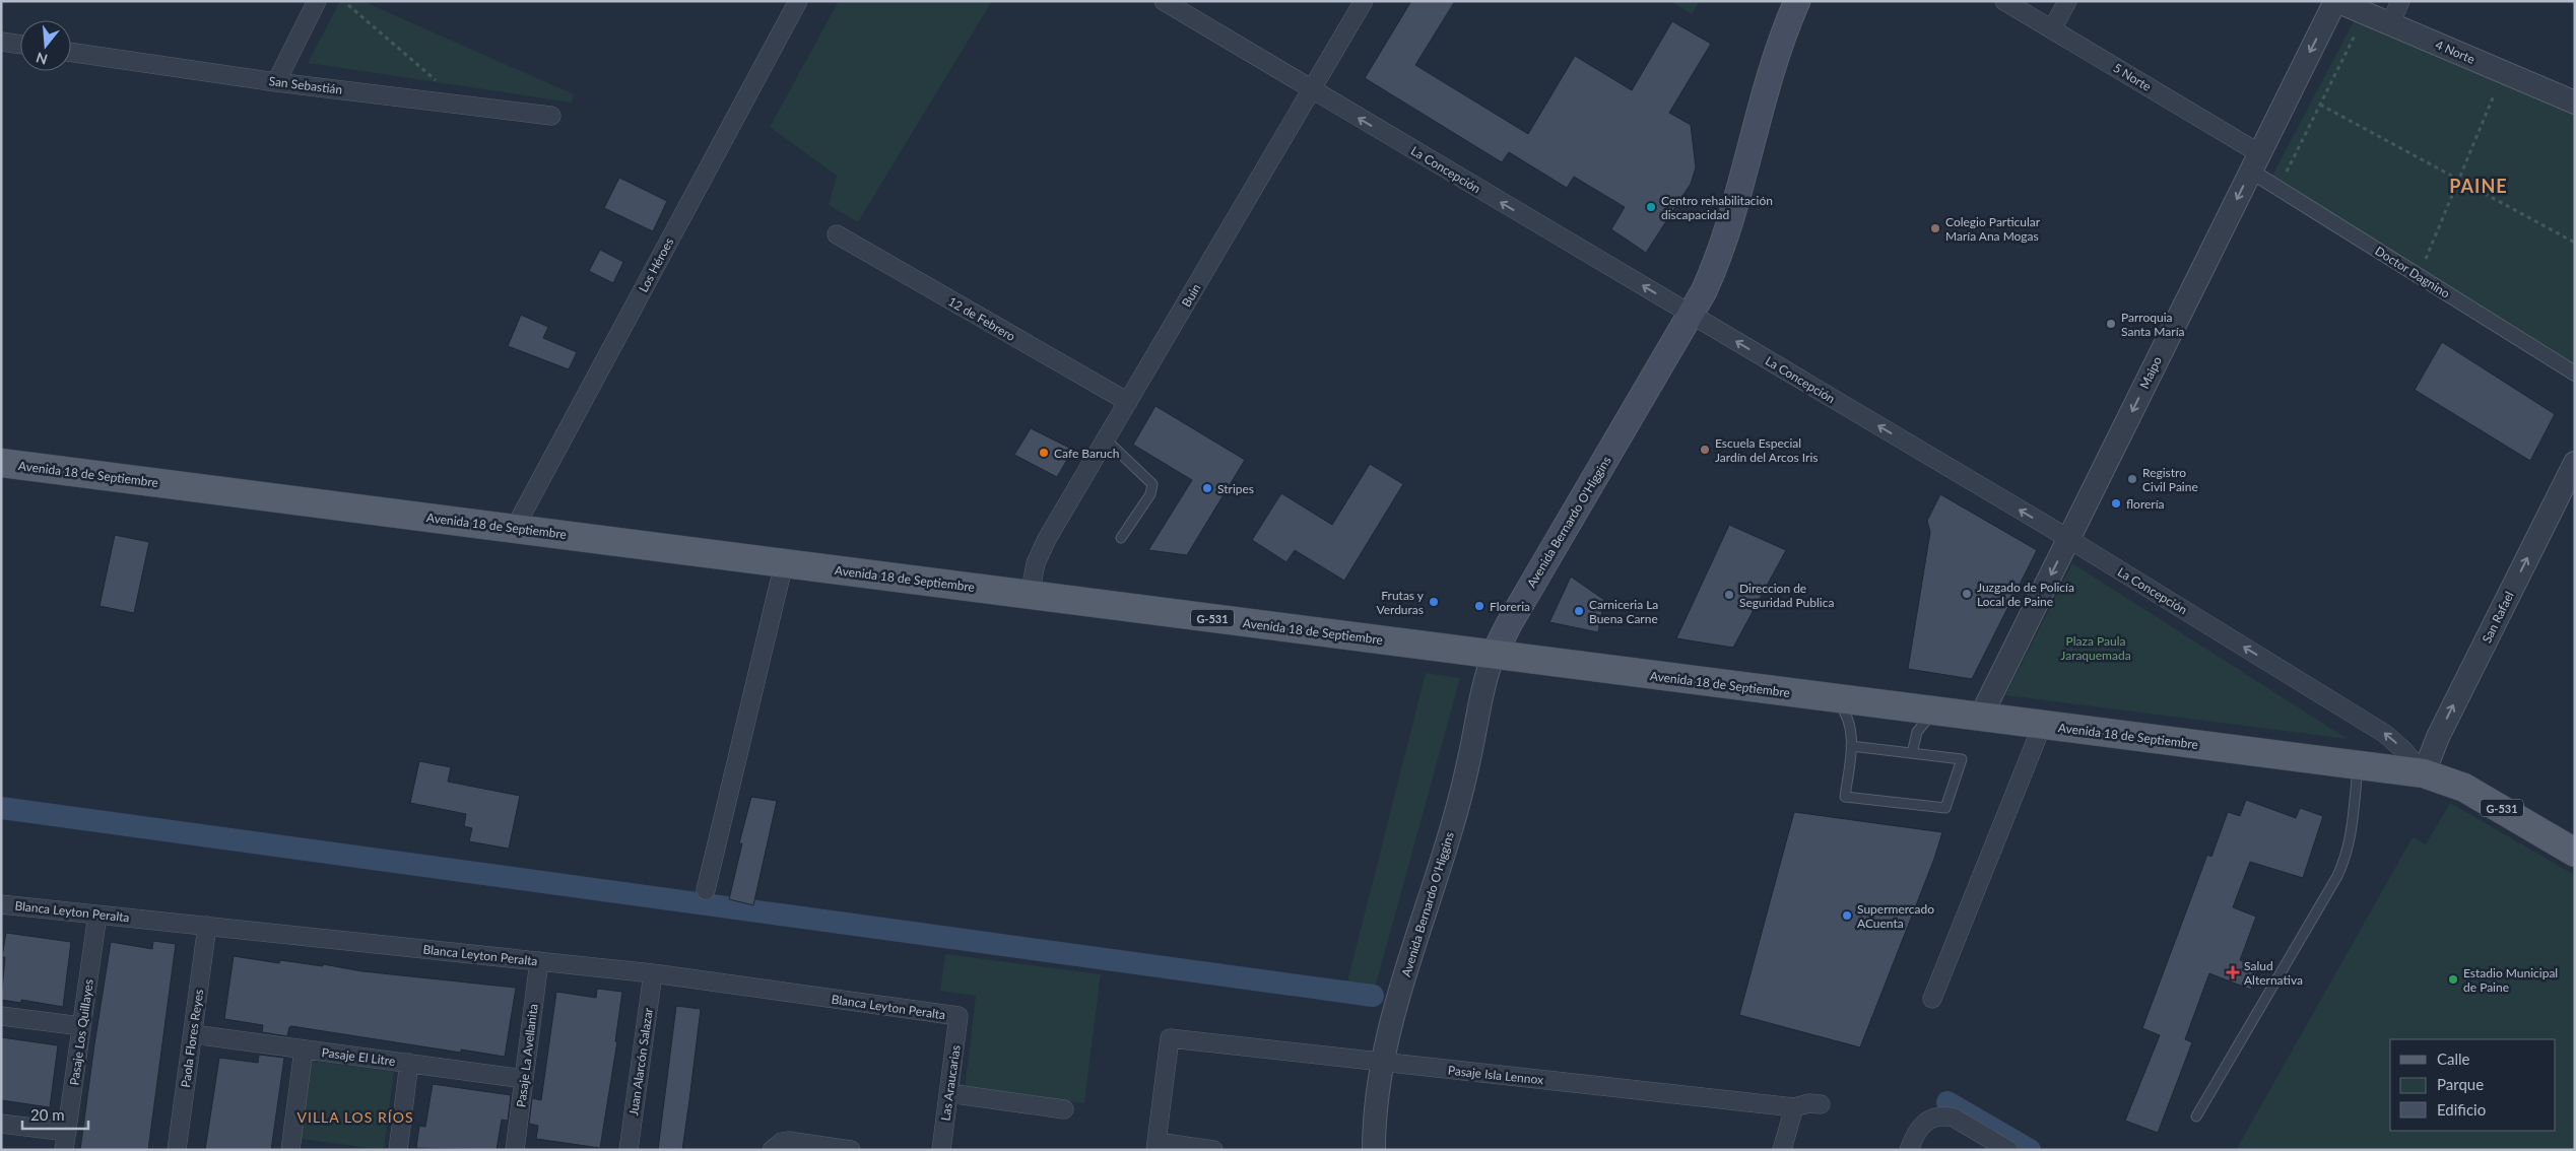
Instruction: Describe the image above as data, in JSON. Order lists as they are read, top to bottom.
{
  "streets": {
    "main road": ["Avenida 18 de Septiembre", "Avenida Bernardo O'Higgins", "G-531"],
    "street": [
      "4 Norte",
      "5 Norte",
      "San Sebastián",
      "La Concepción",
      "Los Héroes",
      "Doctor Dagnino",
      "Buin",
      "12 de Febrero",
      "Maipo",
      "San Rafael",
      "Blanca Leyton Peralta",
      "Pasaje Los Quillayes",
      "Paola Flores Reyes",
      "Pasaje La Avellanita",
      "Pasaje El Litre",
      "Juan Alarcón Salazar",
      "Pasaje Isla Lennox",
      "Las Araucarias"
    ]
  },
  "crossings": [
    ["4 Norte", "Maipo"],
    ["5 Norte", "Doctor Dagnino"],
    ["5 Norte", "Maipo"],
    ["La Concepción", "Buin"],
    ["La Concepción", "Maipo"],
    ["La Concepción", "Avenida 18 de Septiembre"],
    ["La Concepción", "Avenida Bernardo O'Higgins"],
    ["La Concepción", "San Rafael"],
    ["Los Héroes", "Avenida 18 de Septiembre"],
    ["Doctor Dagnino", "Maipo"],
    ["Buin", "12 de Febrero"],
    ["Buin", "Avenida 18 de Septiembre"],
    ["Maipo", "Avenida 18 de Septiembre"],
    ["Avenida 18 de Septiembre", "Avenida Bernardo O'Higgins"],
    ["Avenida 18 de Septiembre", "San Rafael"],
    ["Avenida Bernardo O'Higgins", "Pasaje Isla Lennox"],
    ["Blanca Leyton Peralta", "Pasaje Los Quillayes"],
    ["Blanca Leyton Peralta", "Paola Flores Reyes"],
    ["Blanca Leyton Peralta", "Pasaje La Avellanita"],
    ["Blanca Leyton Peralta", "Juan Alarcón Salazar"],
    ["Blanca Leyton Peralta", "Las Araucarias"],
    ["Paola Flores Reyes", "Pasaje El Litre"],
    ["Pasaje La Avellanita", "Pasaje El Litre"]
  ],
  "one_way": ["La Concepción", "Maipo", "San Rafael"],
  "districts": ["PAINE", "VILLA LOS RÍOS"],
  "parks": ["Plaza Paula Jaraquemada"],
  "places": {
    "other": [
      "Centro rehabilitación discapacidad",
      "Colegio Particular María Ana Mogas",
      "Parroquia Santa María",
      "Escuela Especial Jardín del Arcos Iris",
      "Cafe Baruch",
      "Registro Civil Paine",
      "Stripes",
      "florería",
      "Juzgado de Policía Local de Paine",
      "Direccion de Seguridad Publica",
      "Frutas y Verduras",
      "Floreria",
      "Carniceria La Buena Carne",
      "Supermercado ACuenta",
      "Estadio Municipal de Paine"
    ],
    "health": ["Salud Alternativa"]
  },
  "legend": ["Calle", "Parque", "Edificio"],
  "scale_bar": "20 m",
  "north": "bottom"
}
